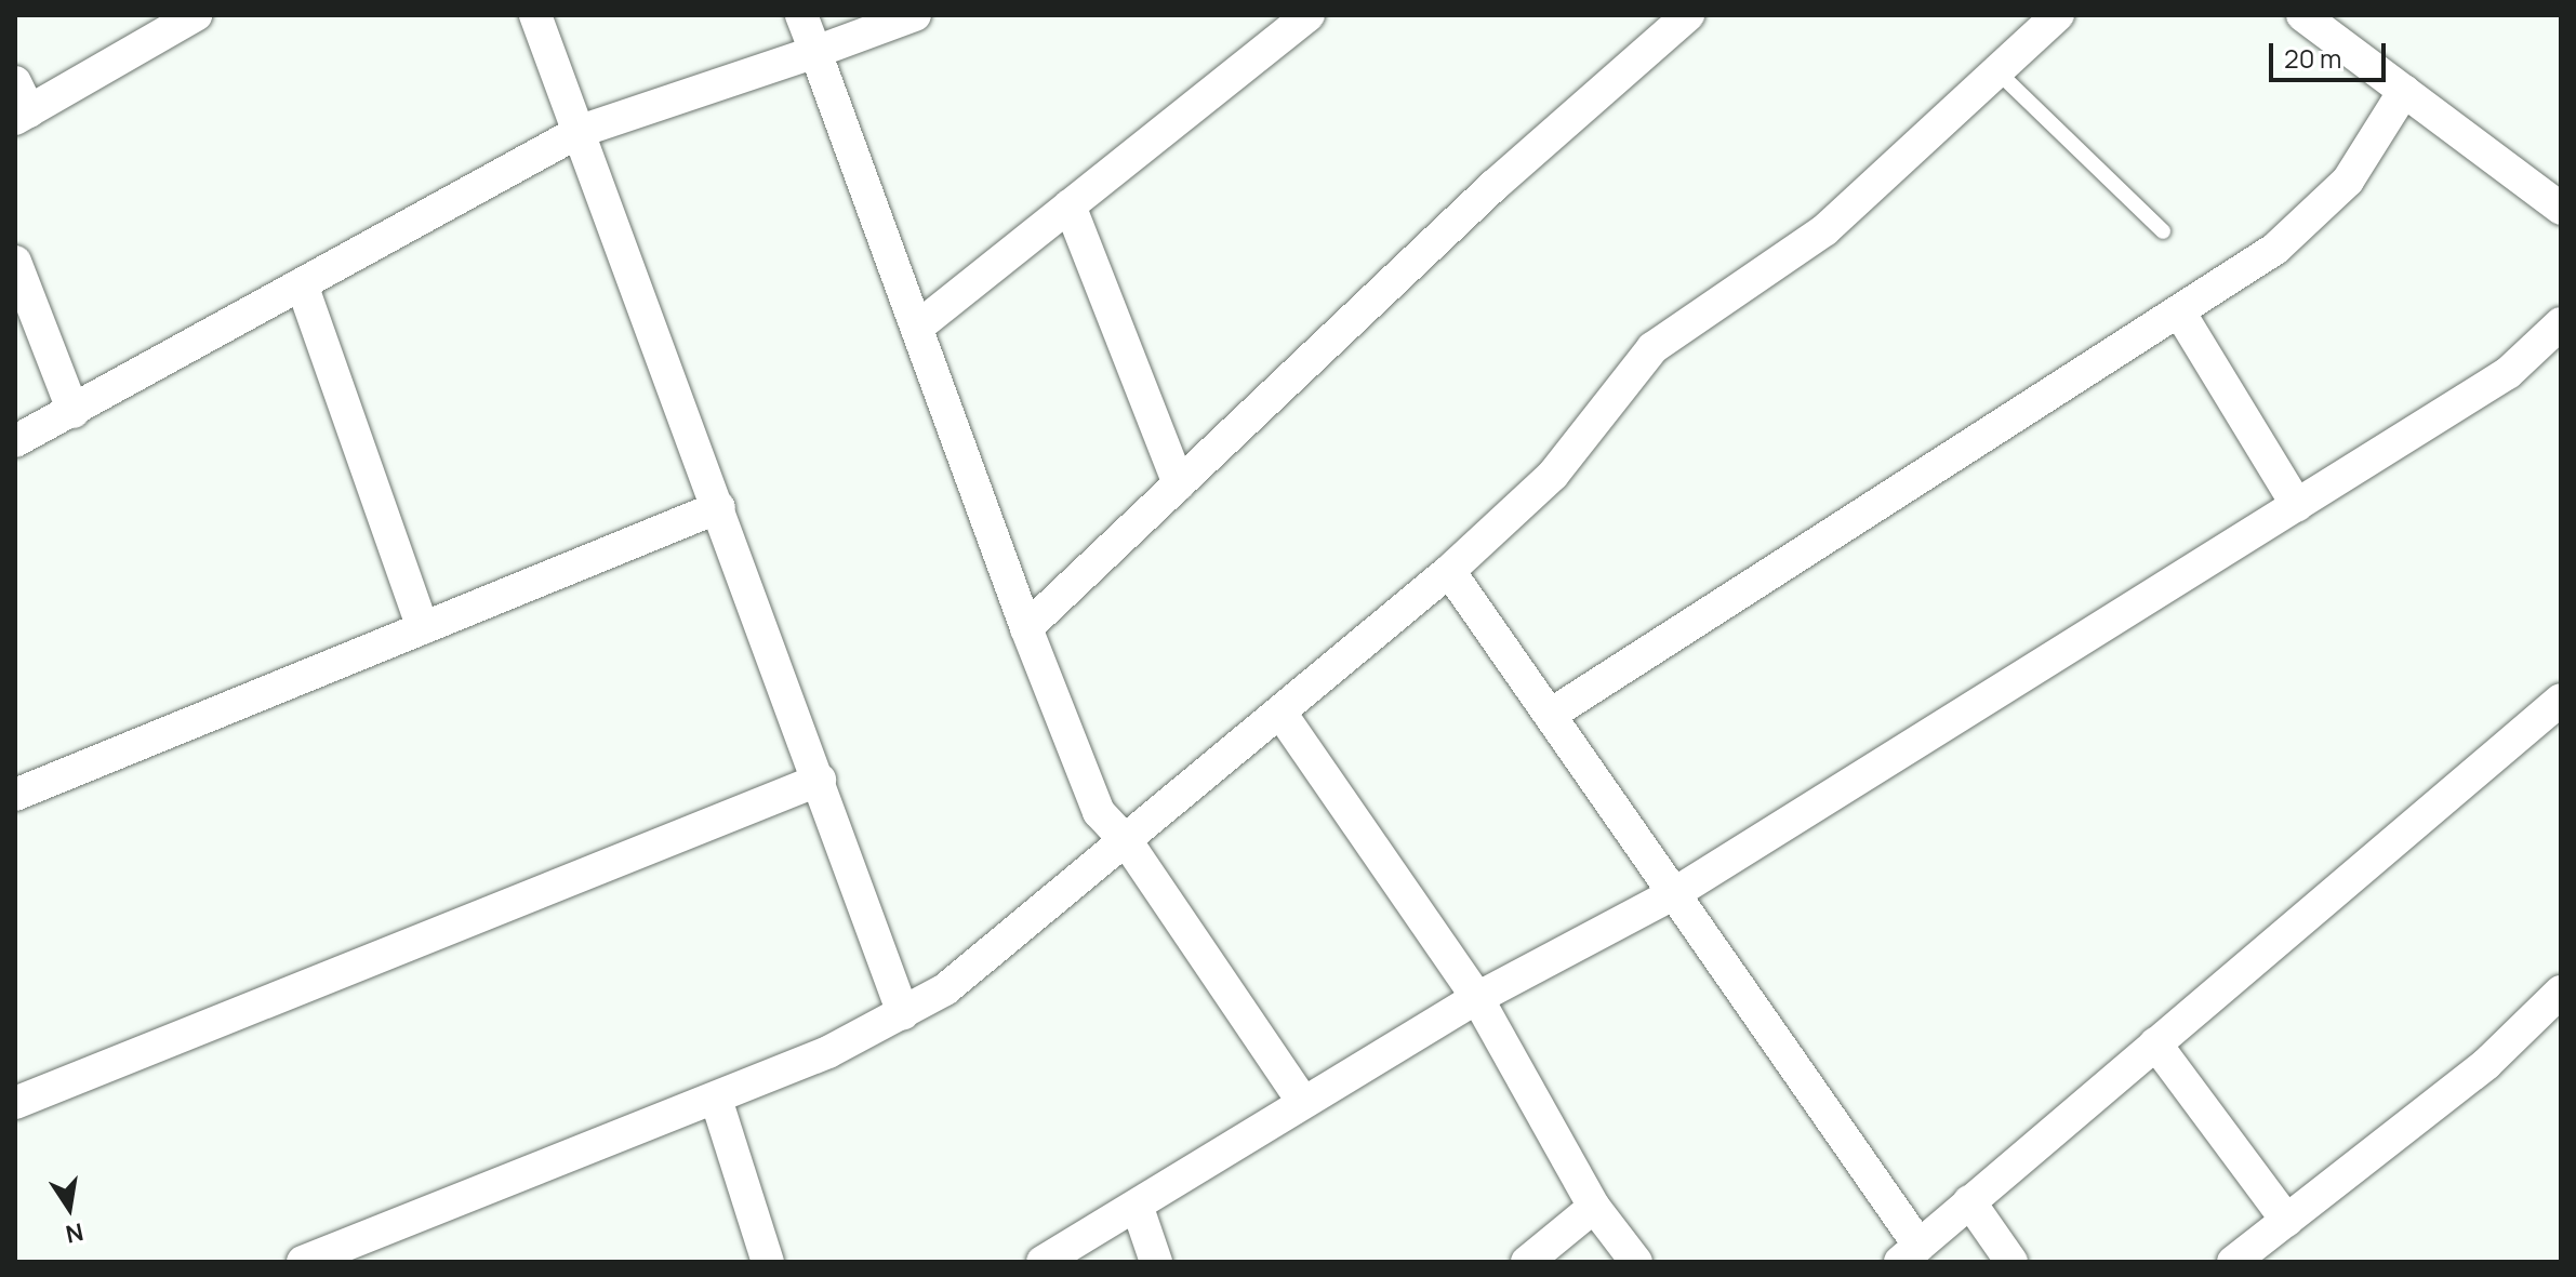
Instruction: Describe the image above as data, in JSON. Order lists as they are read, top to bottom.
{
  "scale_bar": "20 m",
  "north": "bottom"
}
